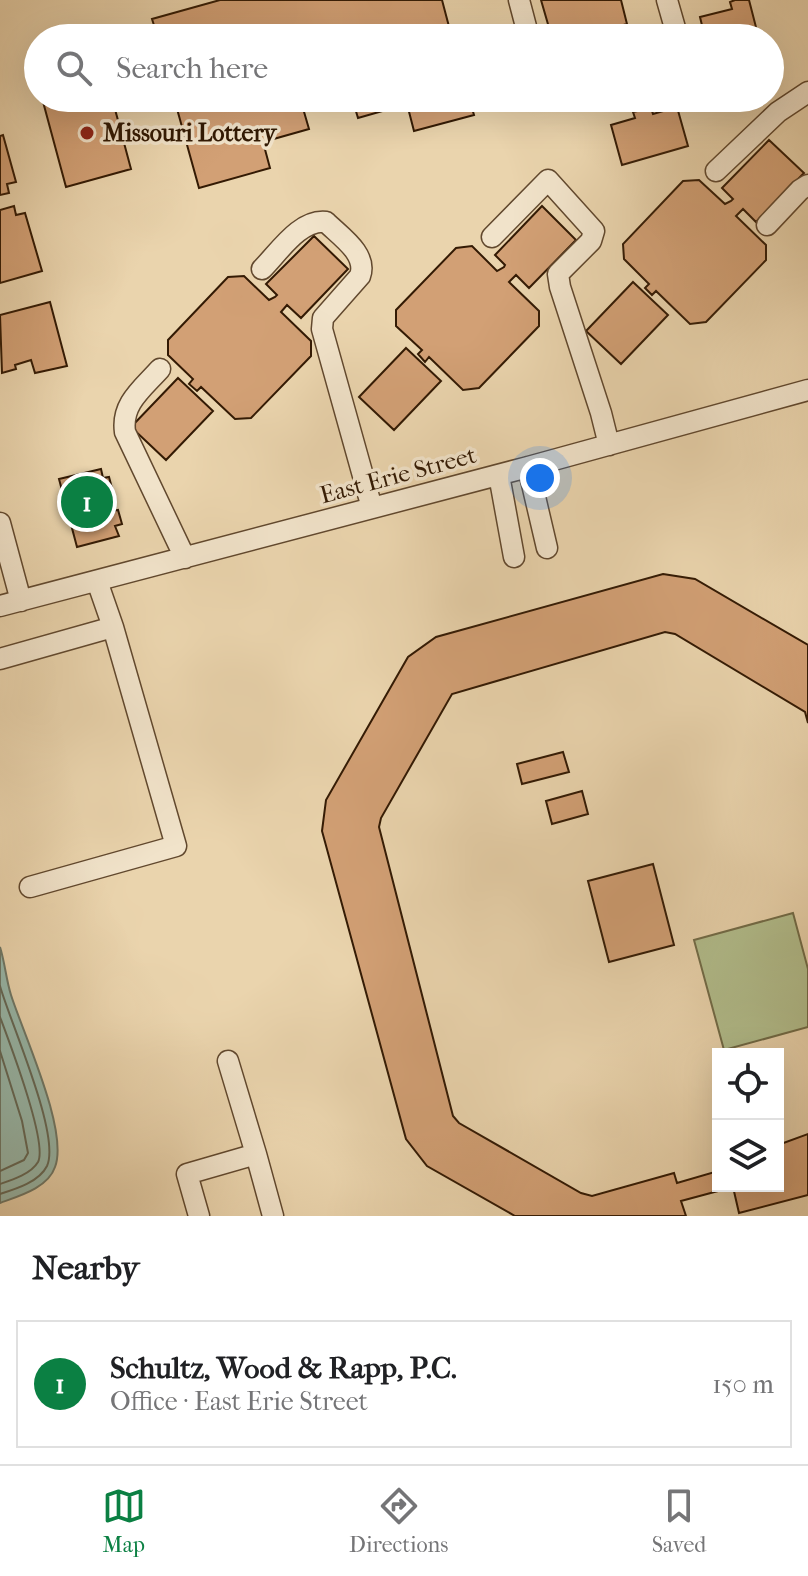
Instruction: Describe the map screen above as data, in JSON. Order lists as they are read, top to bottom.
{
  "streets": {
    "street": ["East Erie Street"]
  },
  "places": ["Missouri Lottery"],
  "page": {
    "search": "Search here",
    "pins": "1",
    "heading": "Nearby",
    "list": [
      {
        "mark": "1",
        "name": "Schultz, Wood & Rapp, P.C.",
        "note": "Office · East Erie Street",
        "value": "150 m"
      }
    ],
    "nav": ["Map", "Directions", "Saved"]
  }
}
